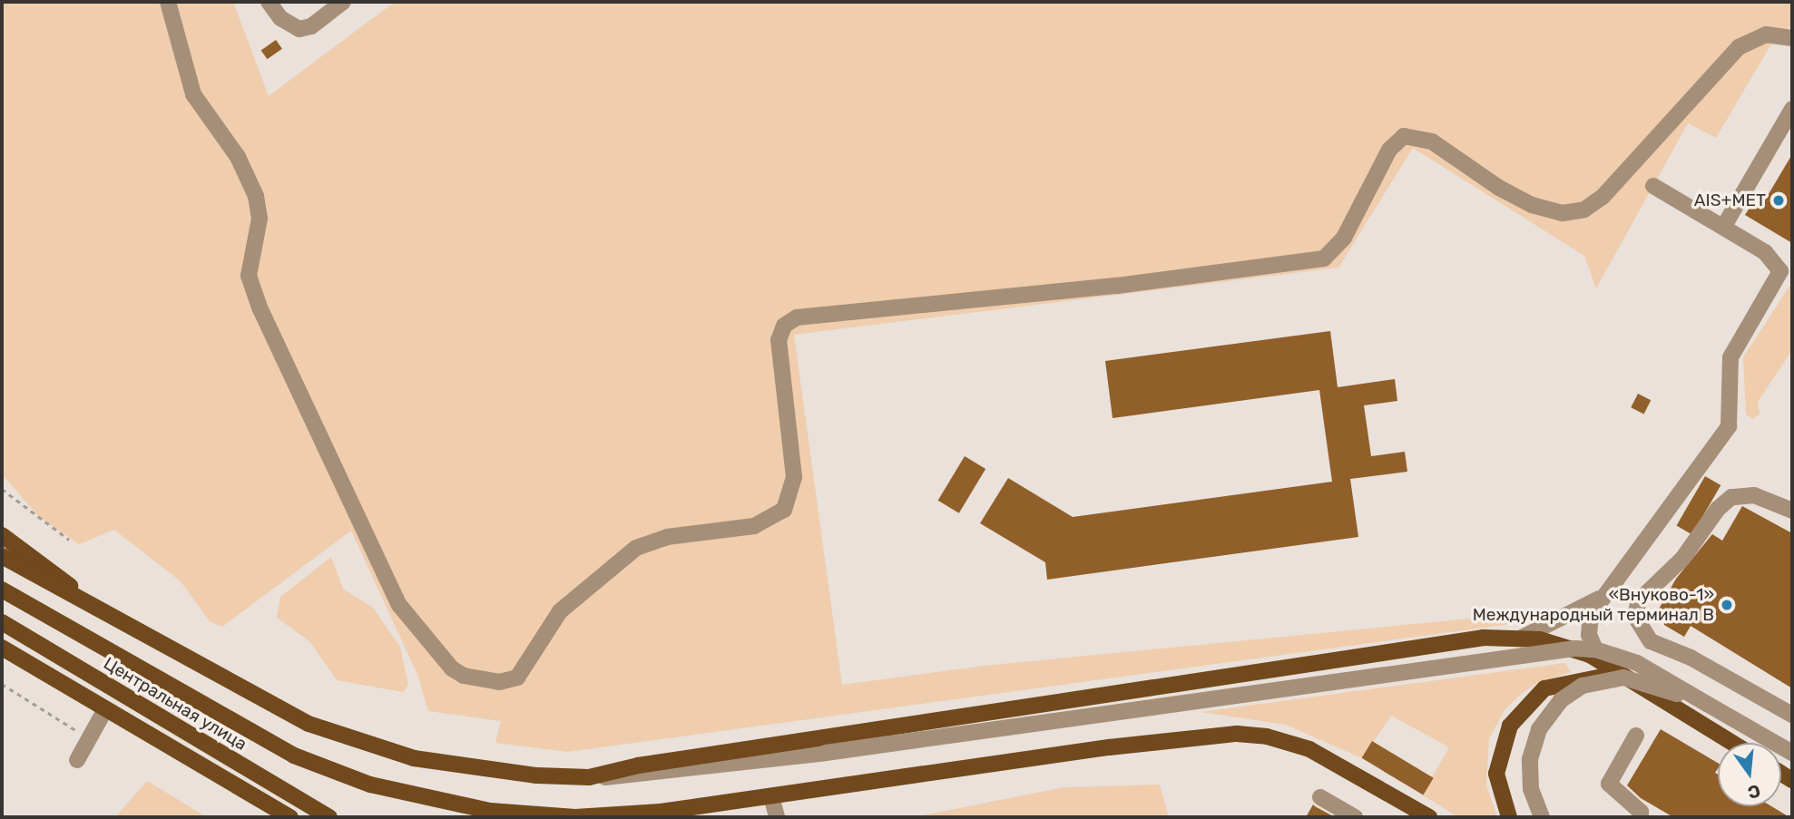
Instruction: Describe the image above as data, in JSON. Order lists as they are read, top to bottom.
{
  "streets": {
    "main road": ["Центральная улица"]
  },
  "places": ["AIS+MET", "«Внуково-1» Международный терминал B"],
  "north": "bottom"
}
